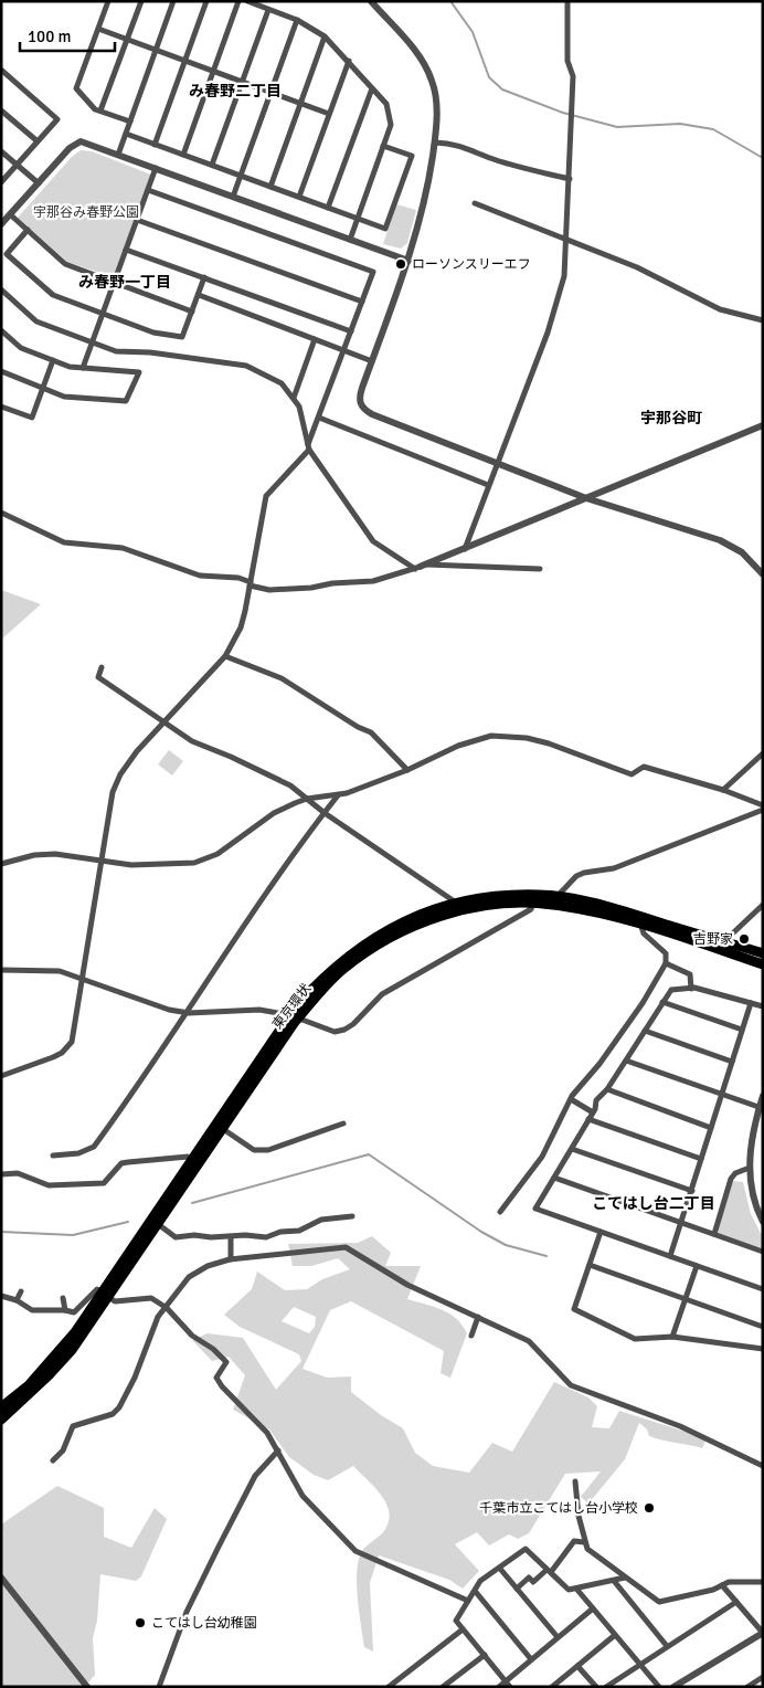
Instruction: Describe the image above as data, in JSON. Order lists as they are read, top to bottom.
{
  "streets": {
    "highway": ["東京環状"]
  },
  "districts": [
    "み春野二丁目",
    "み春野一丁目",
    "宇那谷町",
    "こてはし台二丁目"
  ],
  "parks": ["宇那谷み春野公園"],
  "places": [
    "ローソンスリーエフ",
    "吉野家",
    "千葉市立こてはし台小学校",
    "こてはし台幼稚園"
  ],
  "scale_bar": "100 m"
}
